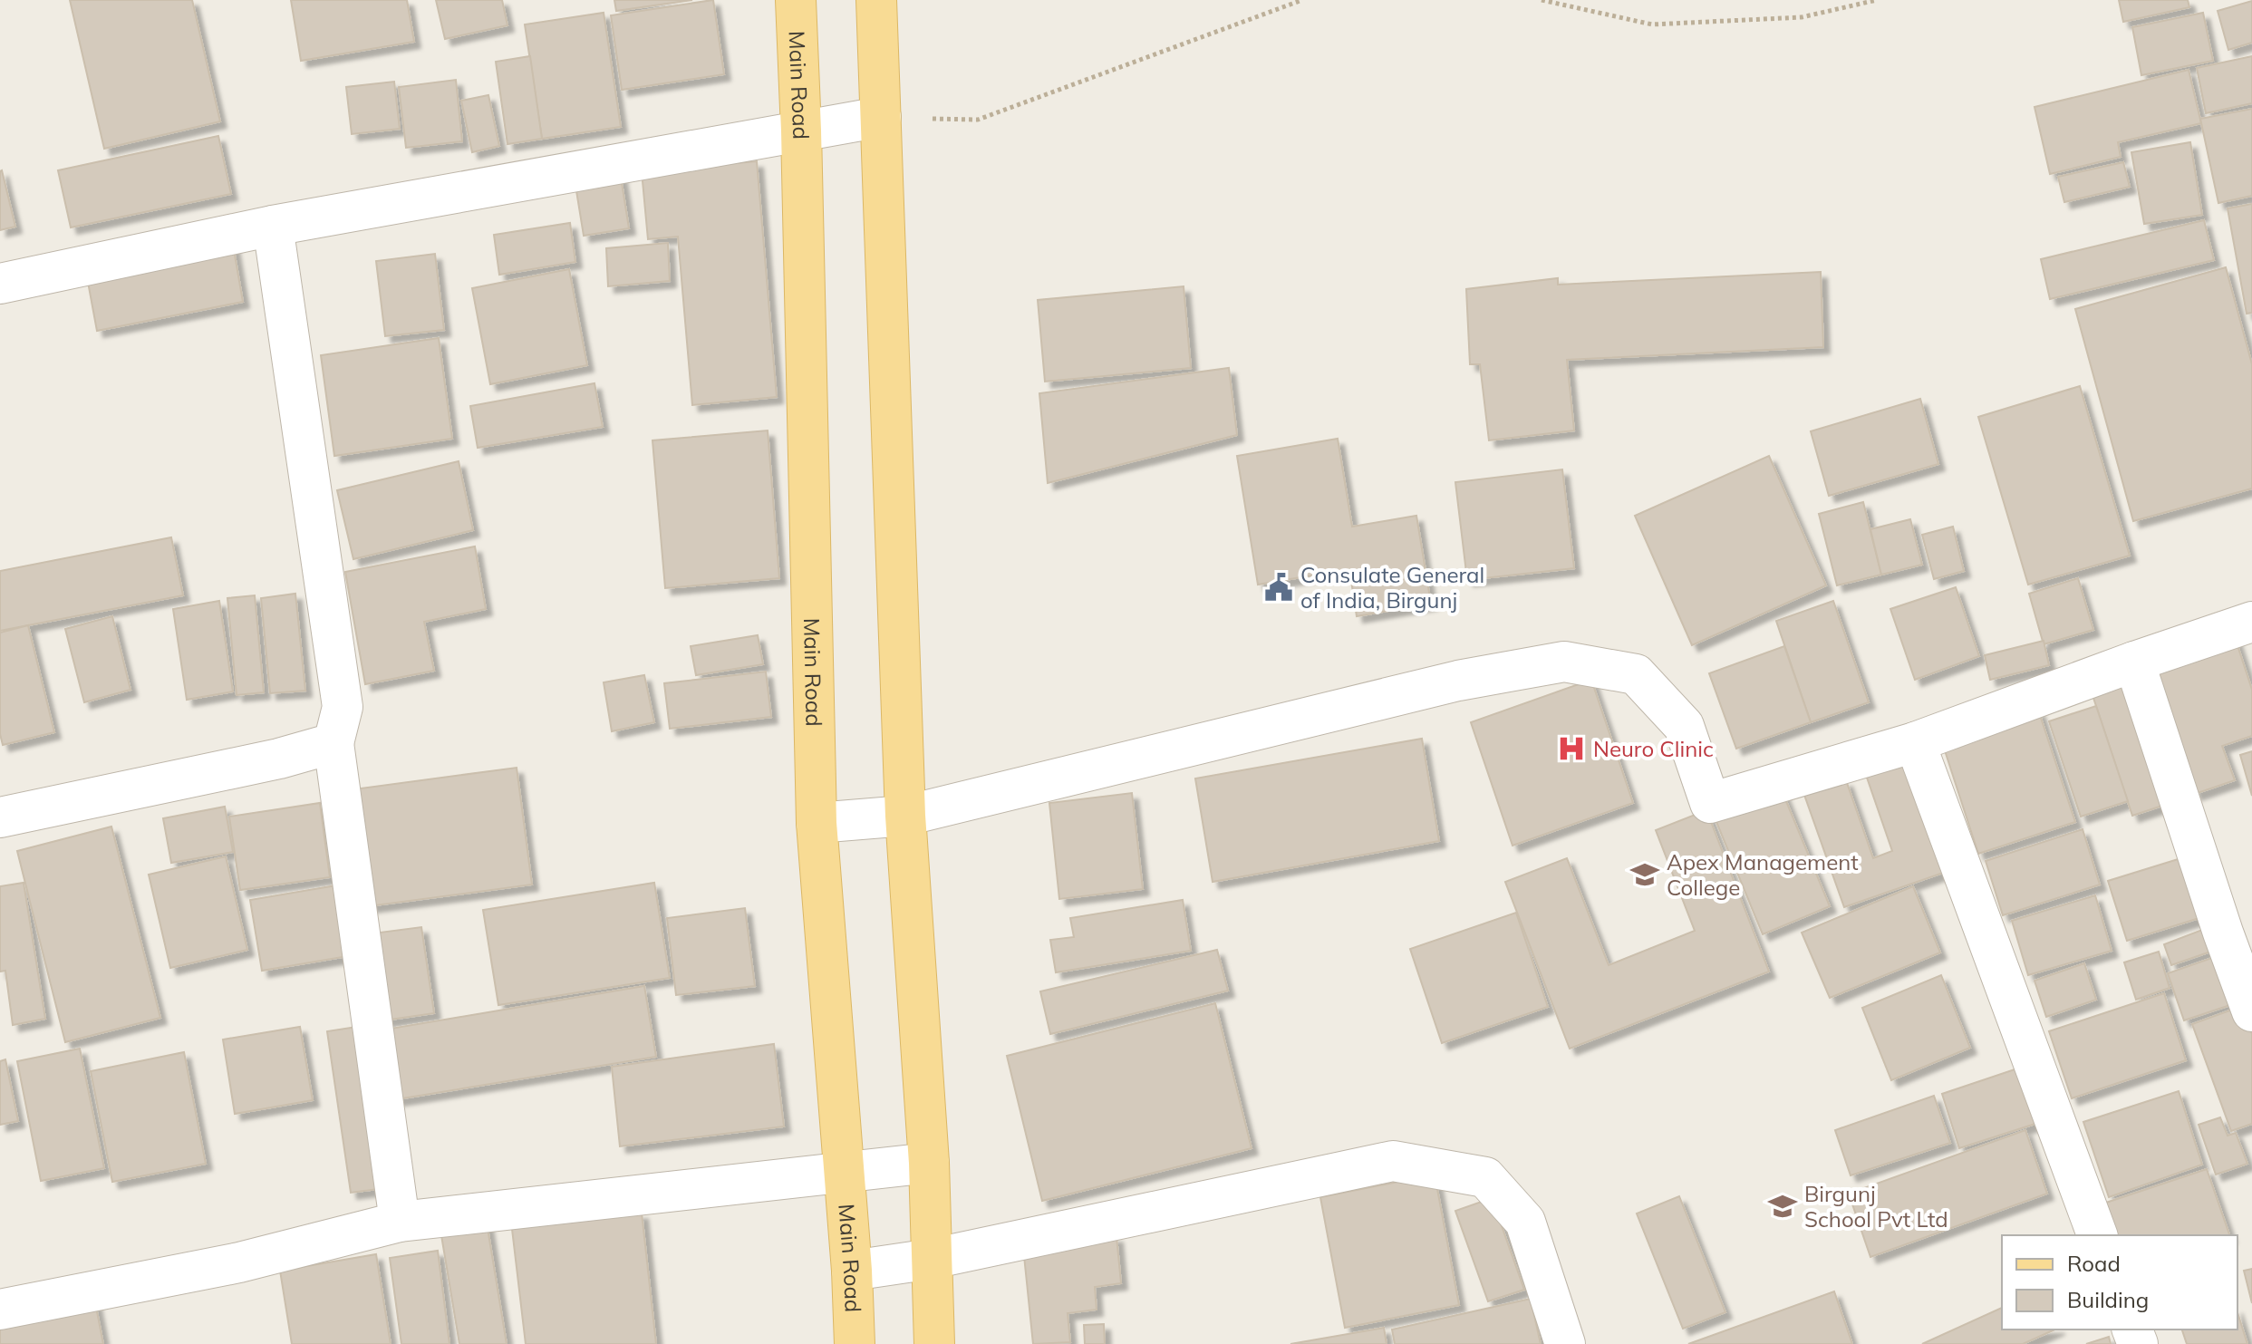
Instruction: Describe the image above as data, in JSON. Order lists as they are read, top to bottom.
{
  "streets": {
    "main road": ["Main Road"]
  },
  "places": {
    "public building": ["Consulate General of India, Birgunj"],
    "hospital": ["Neuro Clinic"],
    "school or university": ["Apex Management College", "Birgunj School Pvt Ltd"]
  },
  "legend": ["Road", "Building"]
}
